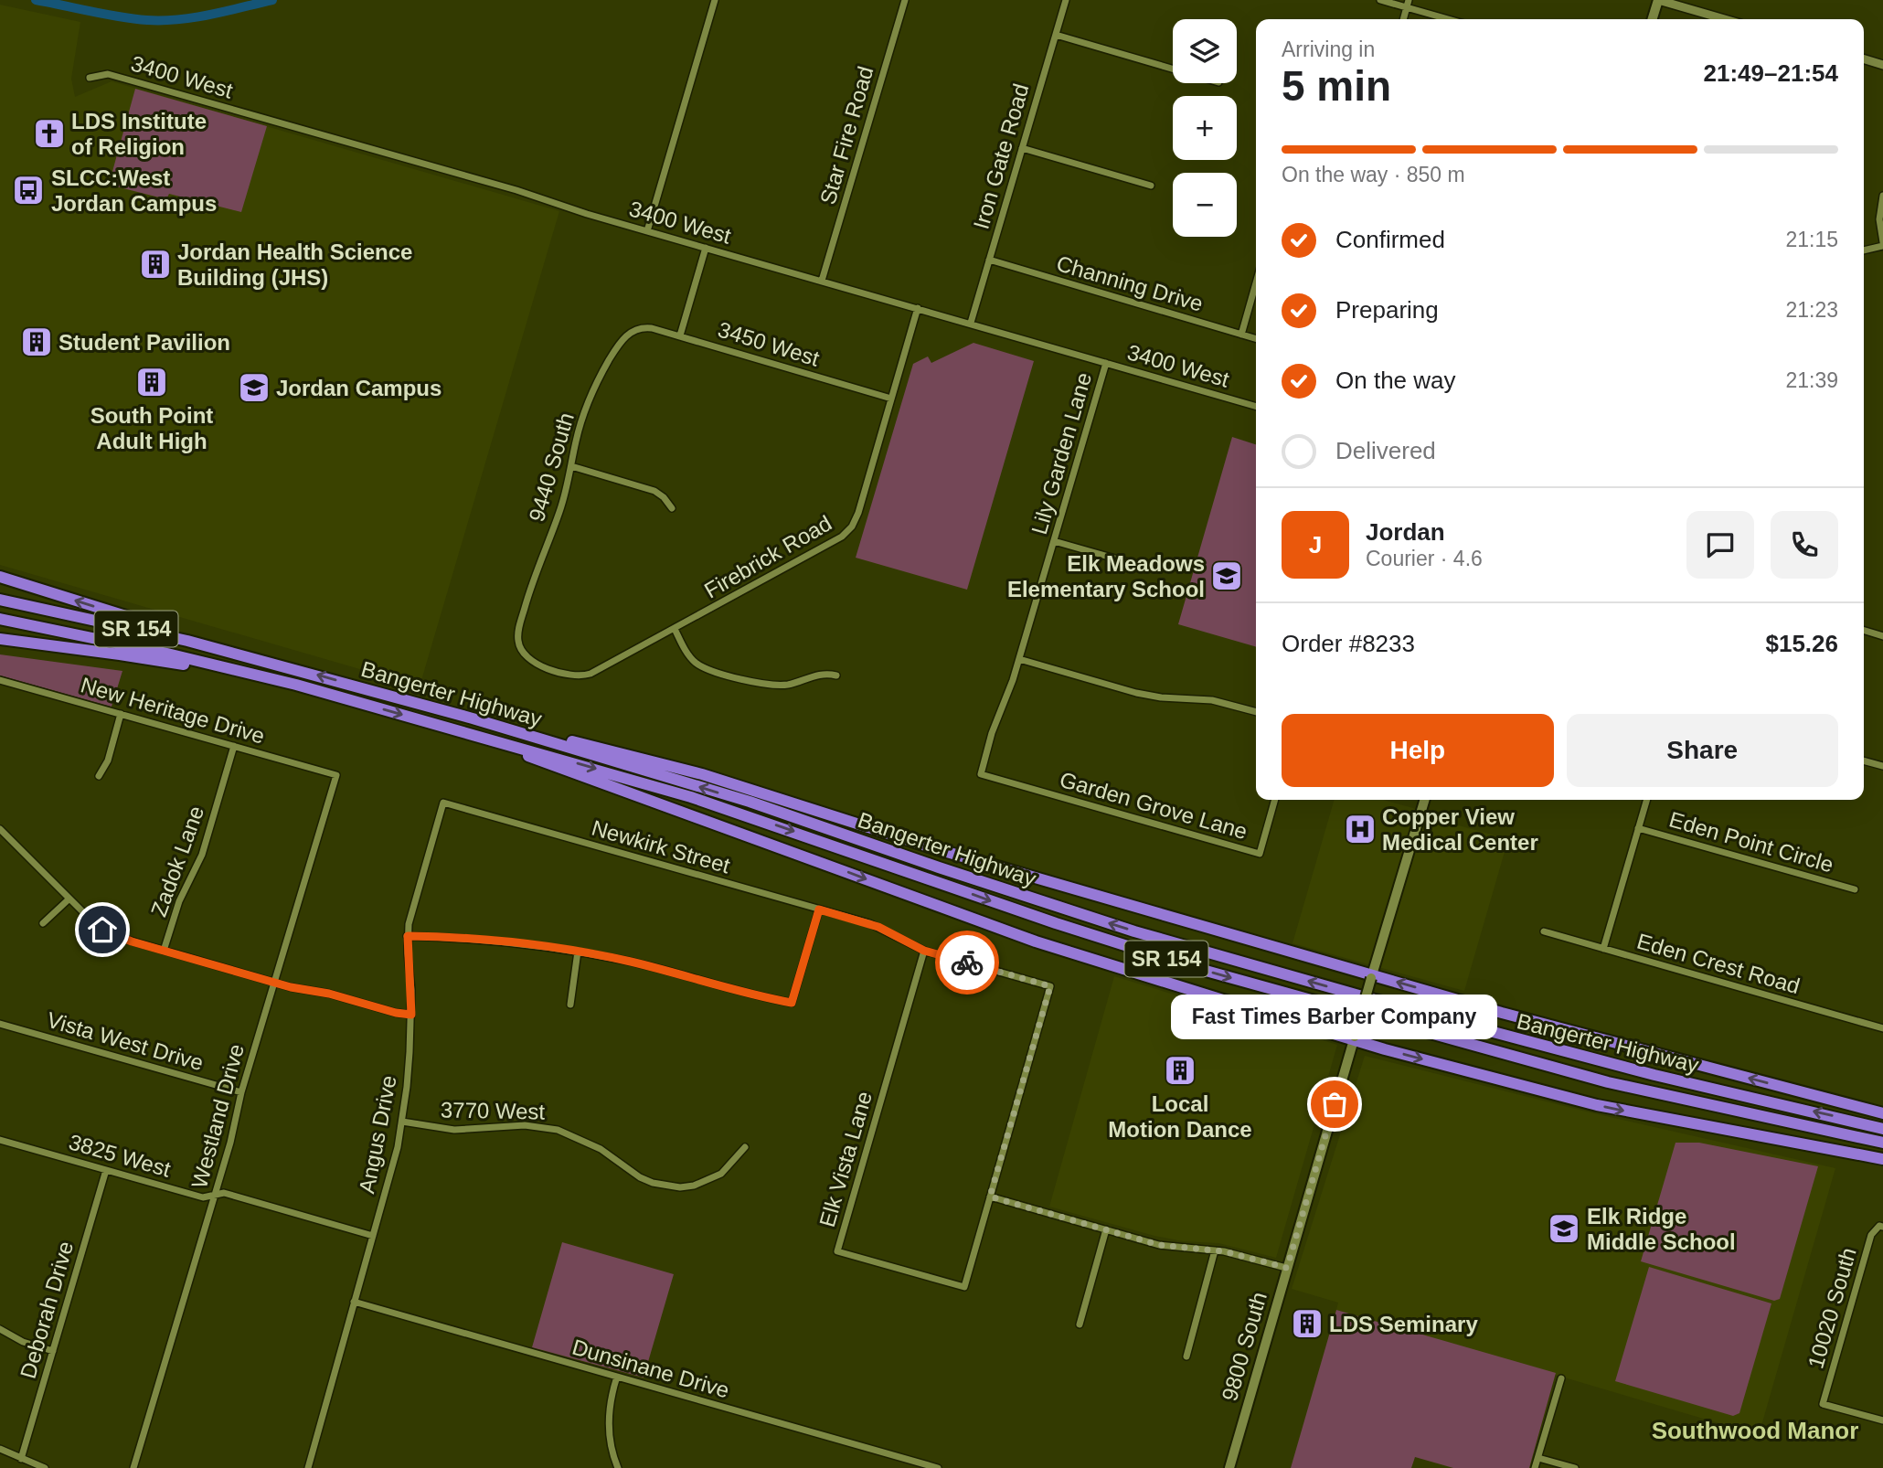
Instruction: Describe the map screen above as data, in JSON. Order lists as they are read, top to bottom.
{
  "streets": {
    "highway": ["SR 154", "Bangerter Highway"],
    "main road": ["9800 South"],
    "street": [
      "3400 West",
      "Star Fire Road",
      "Iron Gate Road",
      "Channing Drive",
      "3450 West",
      "Lily Garden Lane",
      "9440 South",
      "Firebrick Road",
      "New Heritage Drive",
      "Garden Grove Lane",
      "Eden Point Circle",
      "Newkirk Street",
      "Zadok Lane",
      "Eden Crest Road",
      "Vista West Drive",
      "3770 West",
      "Westland Drive",
      "Angus Drive",
      "3825 West",
      "Elk Vista Lane",
      "10020 South",
      "Deborah Drive",
      "Dunsinane Drive"
    ]
  },
  "crossings": [
    ["3400 West", "Star Fire Road"],
    ["3400 West", "Iron Gate Road"],
    ["3400 West", "Lily Garden Lane"],
    ["3400 West", "Firebrick Road"],
    ["Iron Gate Road", "Channing Drive"],
    ["3450 West", "9440 South"],
    ["3450 West", "Firebrick Road"],
    ["Lily Garden Lane", "Garden Grove Lane"],
    ["9440 South", "Firebrick Road"],
    ["New Heritage Drive", "Zadok Lane"],
    ["New Heritage Drive", "Westland Drive"],
    ["Newkirk Street", "Angus Drive"],
    ["Newkirk Street", "Elk Vista Lane"],
    ["Vista West Drive", "Westland Drive"],
    ["3770 West", "Angus Drive"],
    ["Westland Drive", "3825 West"],
    ["Angus Drive", "3825 West"],
    ["Angus Drive", "Dunsinane Drive"],
    ["3825 West", "Deborah Drive"]
  ],
  "districts": ["Southwood Manor"],
  "places": {
    "church": ["LDS Institute of Religion"],
    "bus stop": ["SLCC:West Jordan Campus"],
    "building": [
      "Jordan Health Science Building (JHS)",
      "Student Pavilion",
      "South Point Adult High",
      "Local Motion Dance",
      "LDS Seminary"
    ],
    "school or university": ["Jordan Campus", "Elk Meadows Elementary School", "Elk Ridge Middle School"],
    "hospital": ["Copper View Medical Center"],
    "other": ["Fast Times Barber Company"]
  },
  "page": {
    "map_buttons": ["+", "−"],
    "heading": ["5 min", "Arriving in", "21:49–21:54"],
    "panel": [
      "Jordan",
      "Courier · 4.6",
      "Order #8233",
      "$15.26"
    ],
    "bar": "On the way · 850 m",
    "list": [
      ["Confirmed", "21:15"],
      ["Preparing", "21:23"],
      ["On the way", "21:39"],
      "Delivered"
    ],
    "round": "J",
    "buttons": ["Help", "Share"],
    "bubble": "Fast Times Barber Company"
  }
}
